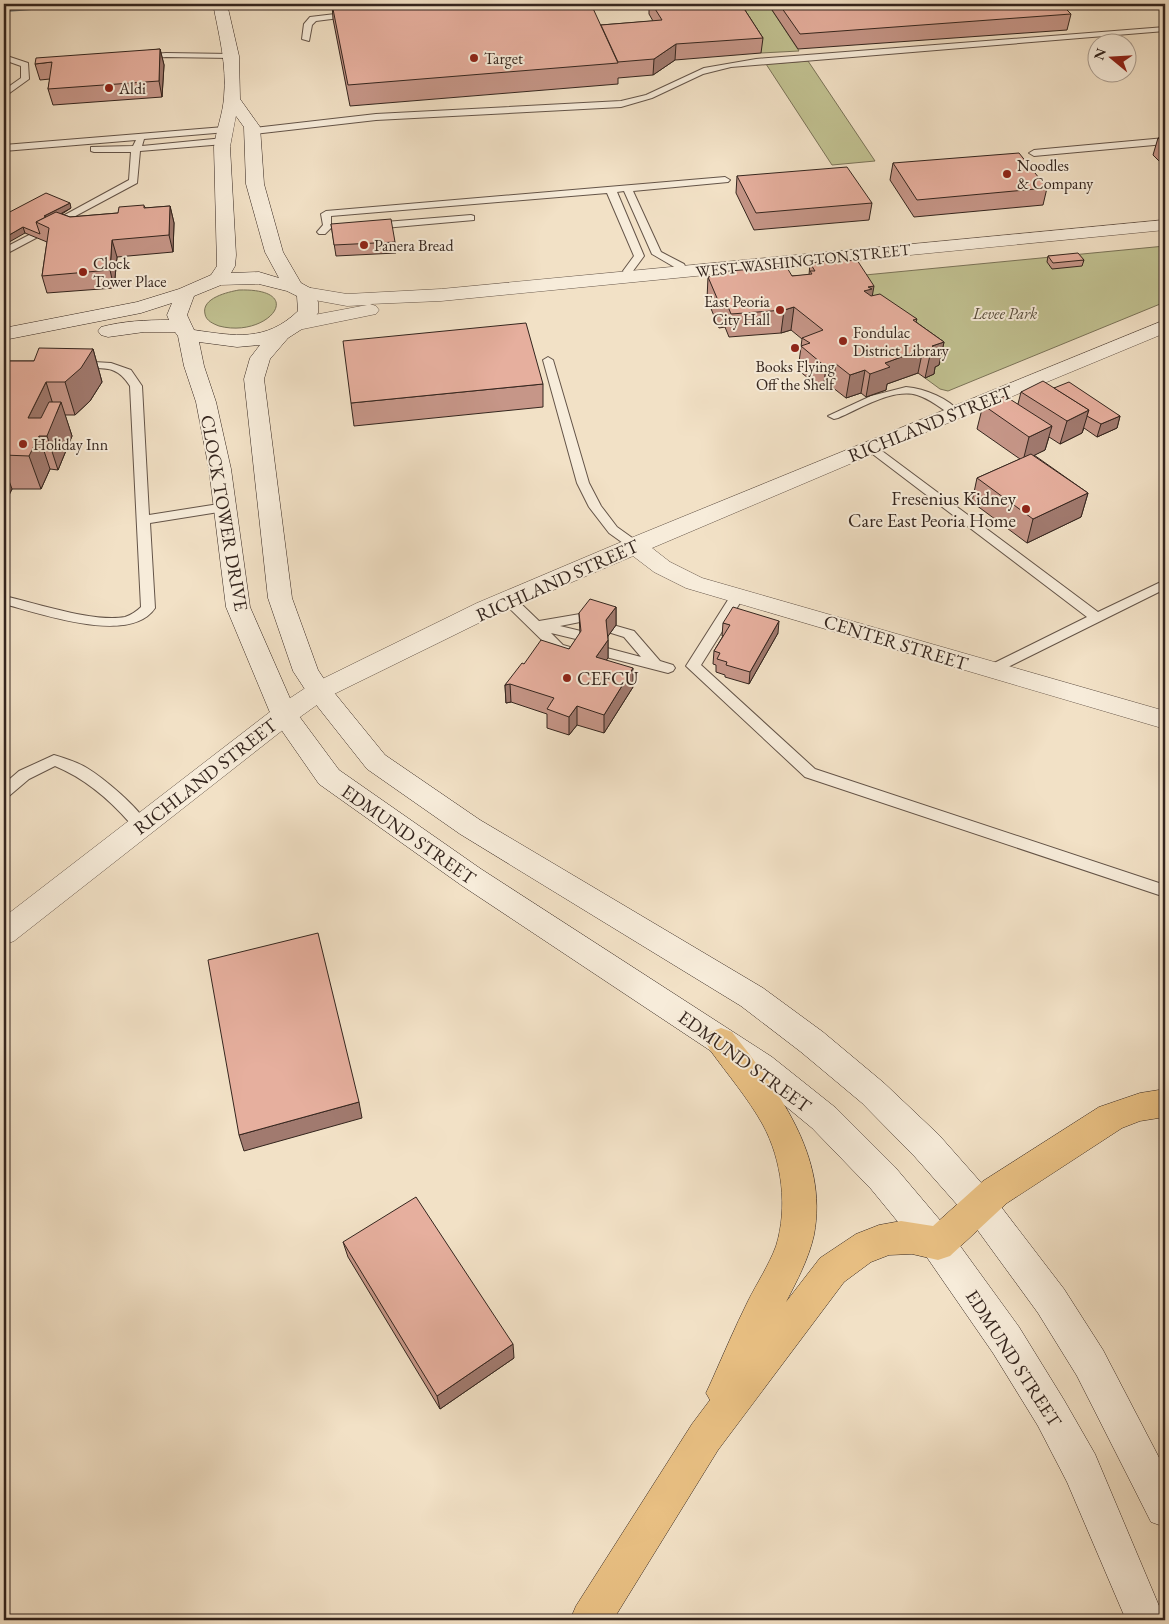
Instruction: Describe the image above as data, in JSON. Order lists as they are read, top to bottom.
{
  "streets": {
    "main road": [
      "WEST WASHINGTON STREET",
      "RICHLAND STREET",
      "CLOCK TOWER DRIVE",
      "CENTER STREET",
      "EDMUND STREET"
    ]
  },
  "crossings": [
    ["RICHLAND STREET", "CLOCK TOWER DRIVE"],
    ["RICHLAND STREET", "CENTER STREET"],
    ["RICHLAND STREET", "EDMUND STREET"],
    ["CLOCK TOWER DRIVE", "EDMUND STREET"]
  ],
  "parks": ["Levee Park"],
  "places": [
    "Target",
    "Aldi",
    "Noodles & Company",
    "Panera Bread",
    "Clock Tower Place",
    "East Peoria City Hall",
    "Fondulac District Library",
    "Books Flying Off the Shelf",
    "Holiday Inn",
    "Fresenius Kidney Care East Peoria Home",
    "CEFCU"
  ],
  "north": "left"
}
